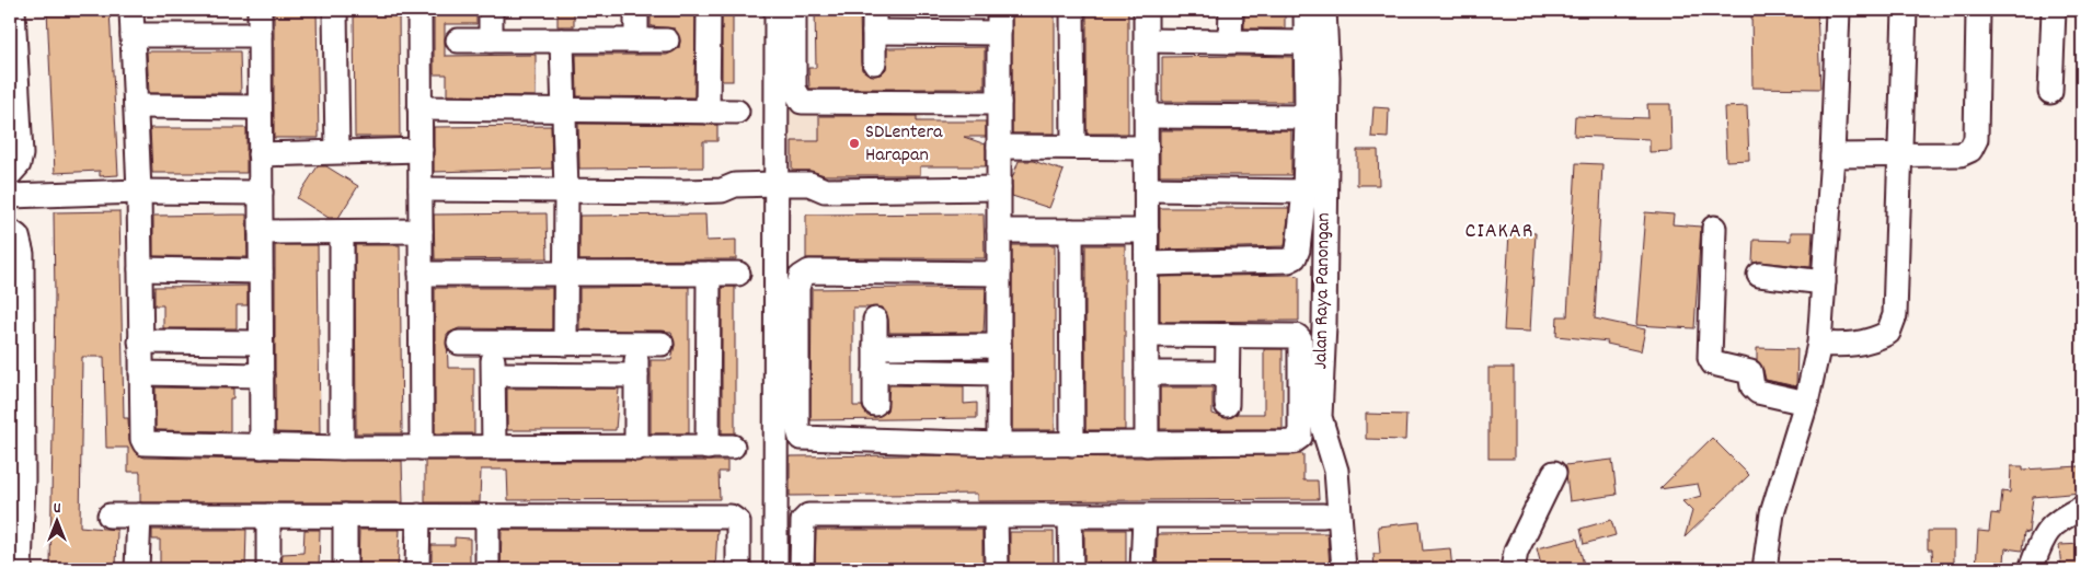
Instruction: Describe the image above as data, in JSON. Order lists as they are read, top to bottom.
{
  "streets": {
    "street": ["Jalan Raya Panongan"]
  },
  "districts": ["CIAKAR"],
  "places": ["SDLentera Harapan"],
  "north": "top"
}
